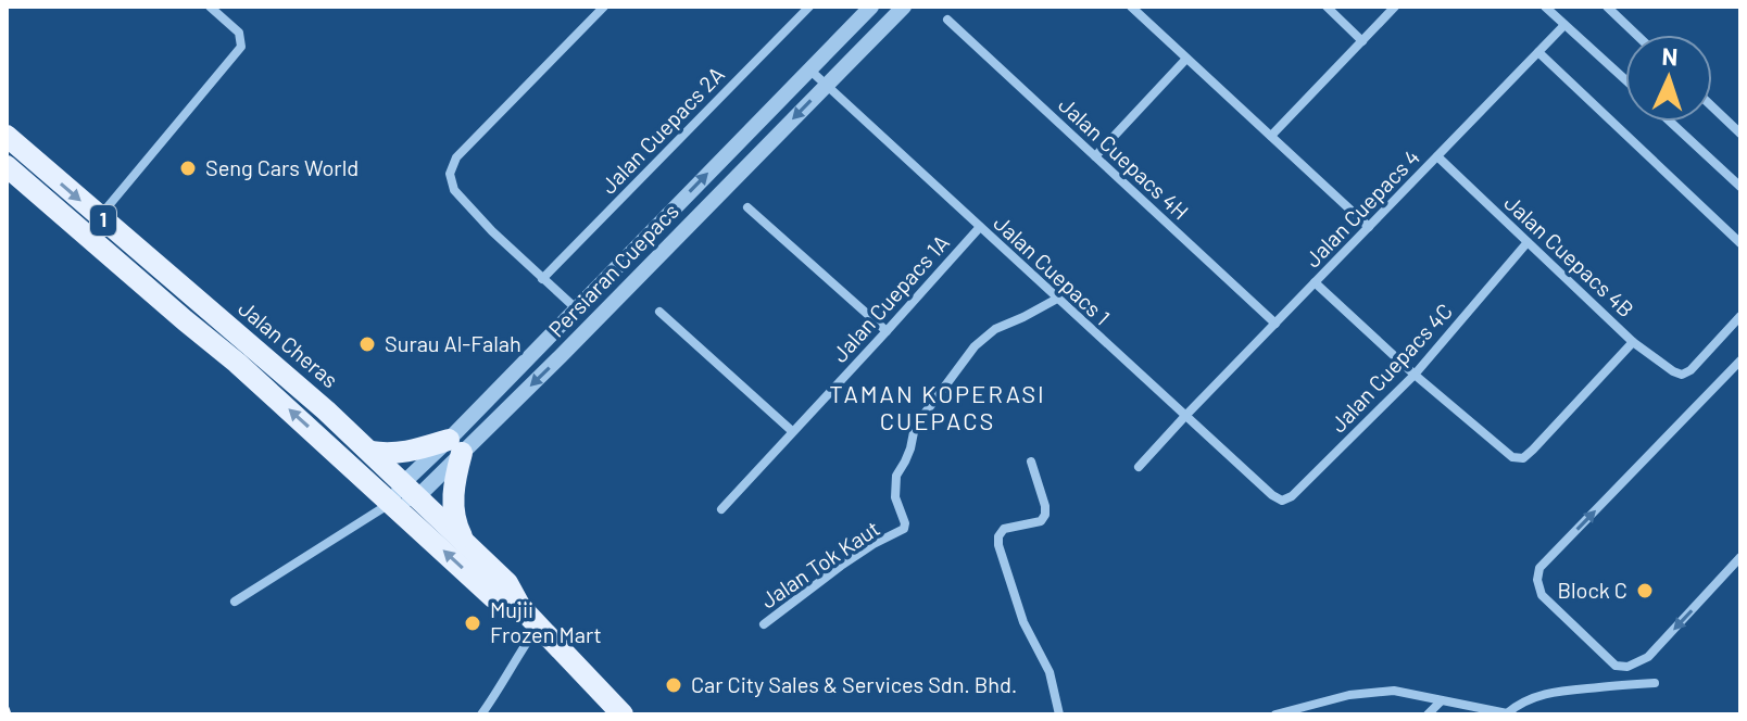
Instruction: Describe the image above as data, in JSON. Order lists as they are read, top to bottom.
{
  "streets": {
    "main road": ["1", "Jalan Cheras"],
    "street": [
      "Jalan Cuepacs 2A",
      "Jalan Cuepacs 4H",
      "Jalan Cuepacs 4",
      "Jalan Cuepacs 4B",
      "Persiaran Cuepacs",
      "Jalan Cuepacs 1",
      "Jalan Cuepacs 1A",
      "Jalan Cuepacs 4C",
      "Jalan Tok Kaut"
    ]
  },
  "crossings": [
    ["Jalan Cuepacs 4H", "Jalan Cuepacs 4"],
    ["Jalan Cuepacs 4", "Jalan Cuepacs 4B"],
    ["Jalan Cuepacs 4", "Jalan Cuepacs 1"],
    ["Jalan Cuepacs 4B", "Jalan Cuepacs 4C"],
    ["Persiaran Cuepacs", "Jalan Cuepacs 1"],
    ["Persiaran Cuepacs", "Jalan Cheras"],
    ["Jalan Cuepacs 1", "Jalan Cuepacs 1A"],
    ["Jalan Cuepacs 1", "Jalan Cuepacs 4C"],
    ["Jalan Cuepacs 1", "Jalan Tok Kaut"]
  ],
  "districts": ["TAMAN KOPERASI CUEPACS"],
  "places": [
    "Seng Cars World",
    "Surau Al-Falah",
    "Block C",
    "Mujii Frozen Mart",
    "Car City Sales & Services Sdn. Bhd."
  ],
  "north": "top"
}
